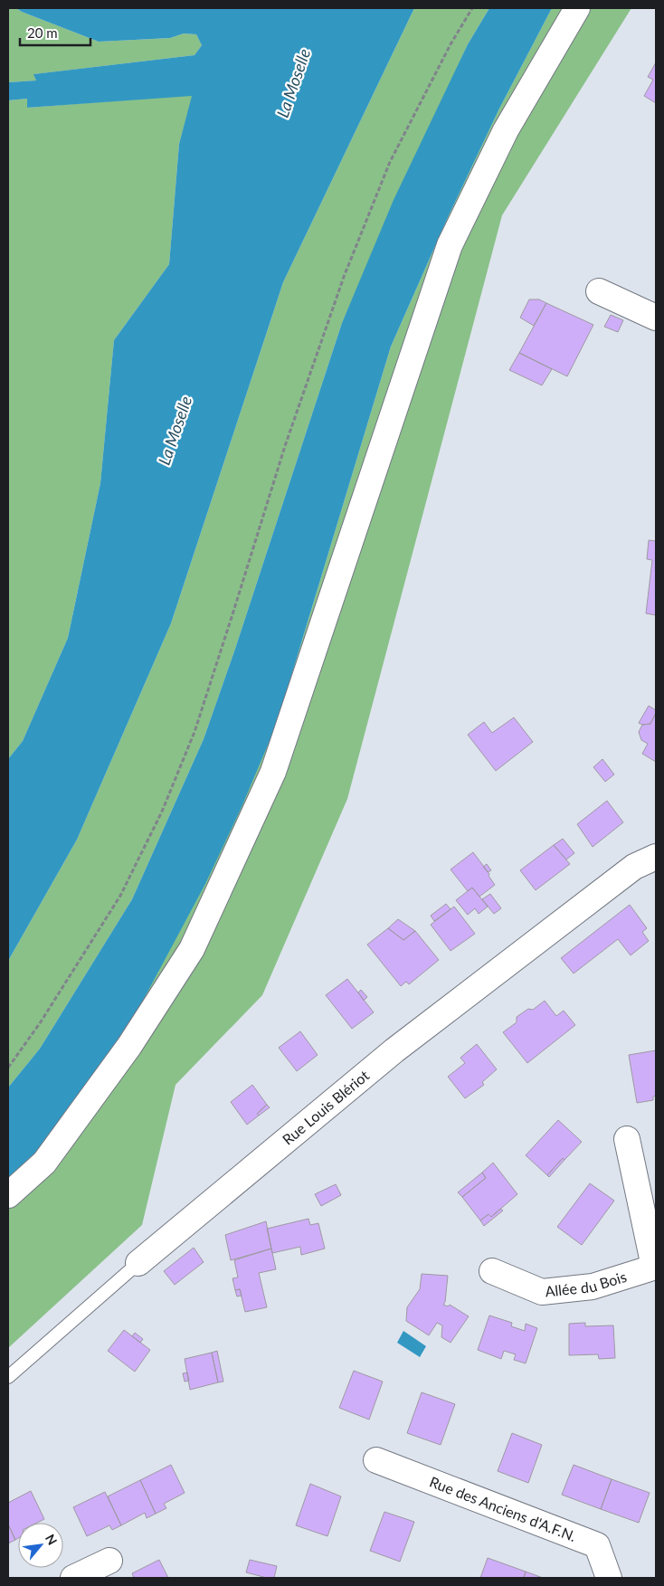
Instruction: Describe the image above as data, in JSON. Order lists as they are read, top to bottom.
{
  "streets": {
    "street": ["Rue Louis Blériot", "Allée du Bois", "Rue des Anciens d'A.F.N."]
  },
  "water": ["La Moselle"],
  "scale_bar": "20 m",
  "north": "top right"
}
